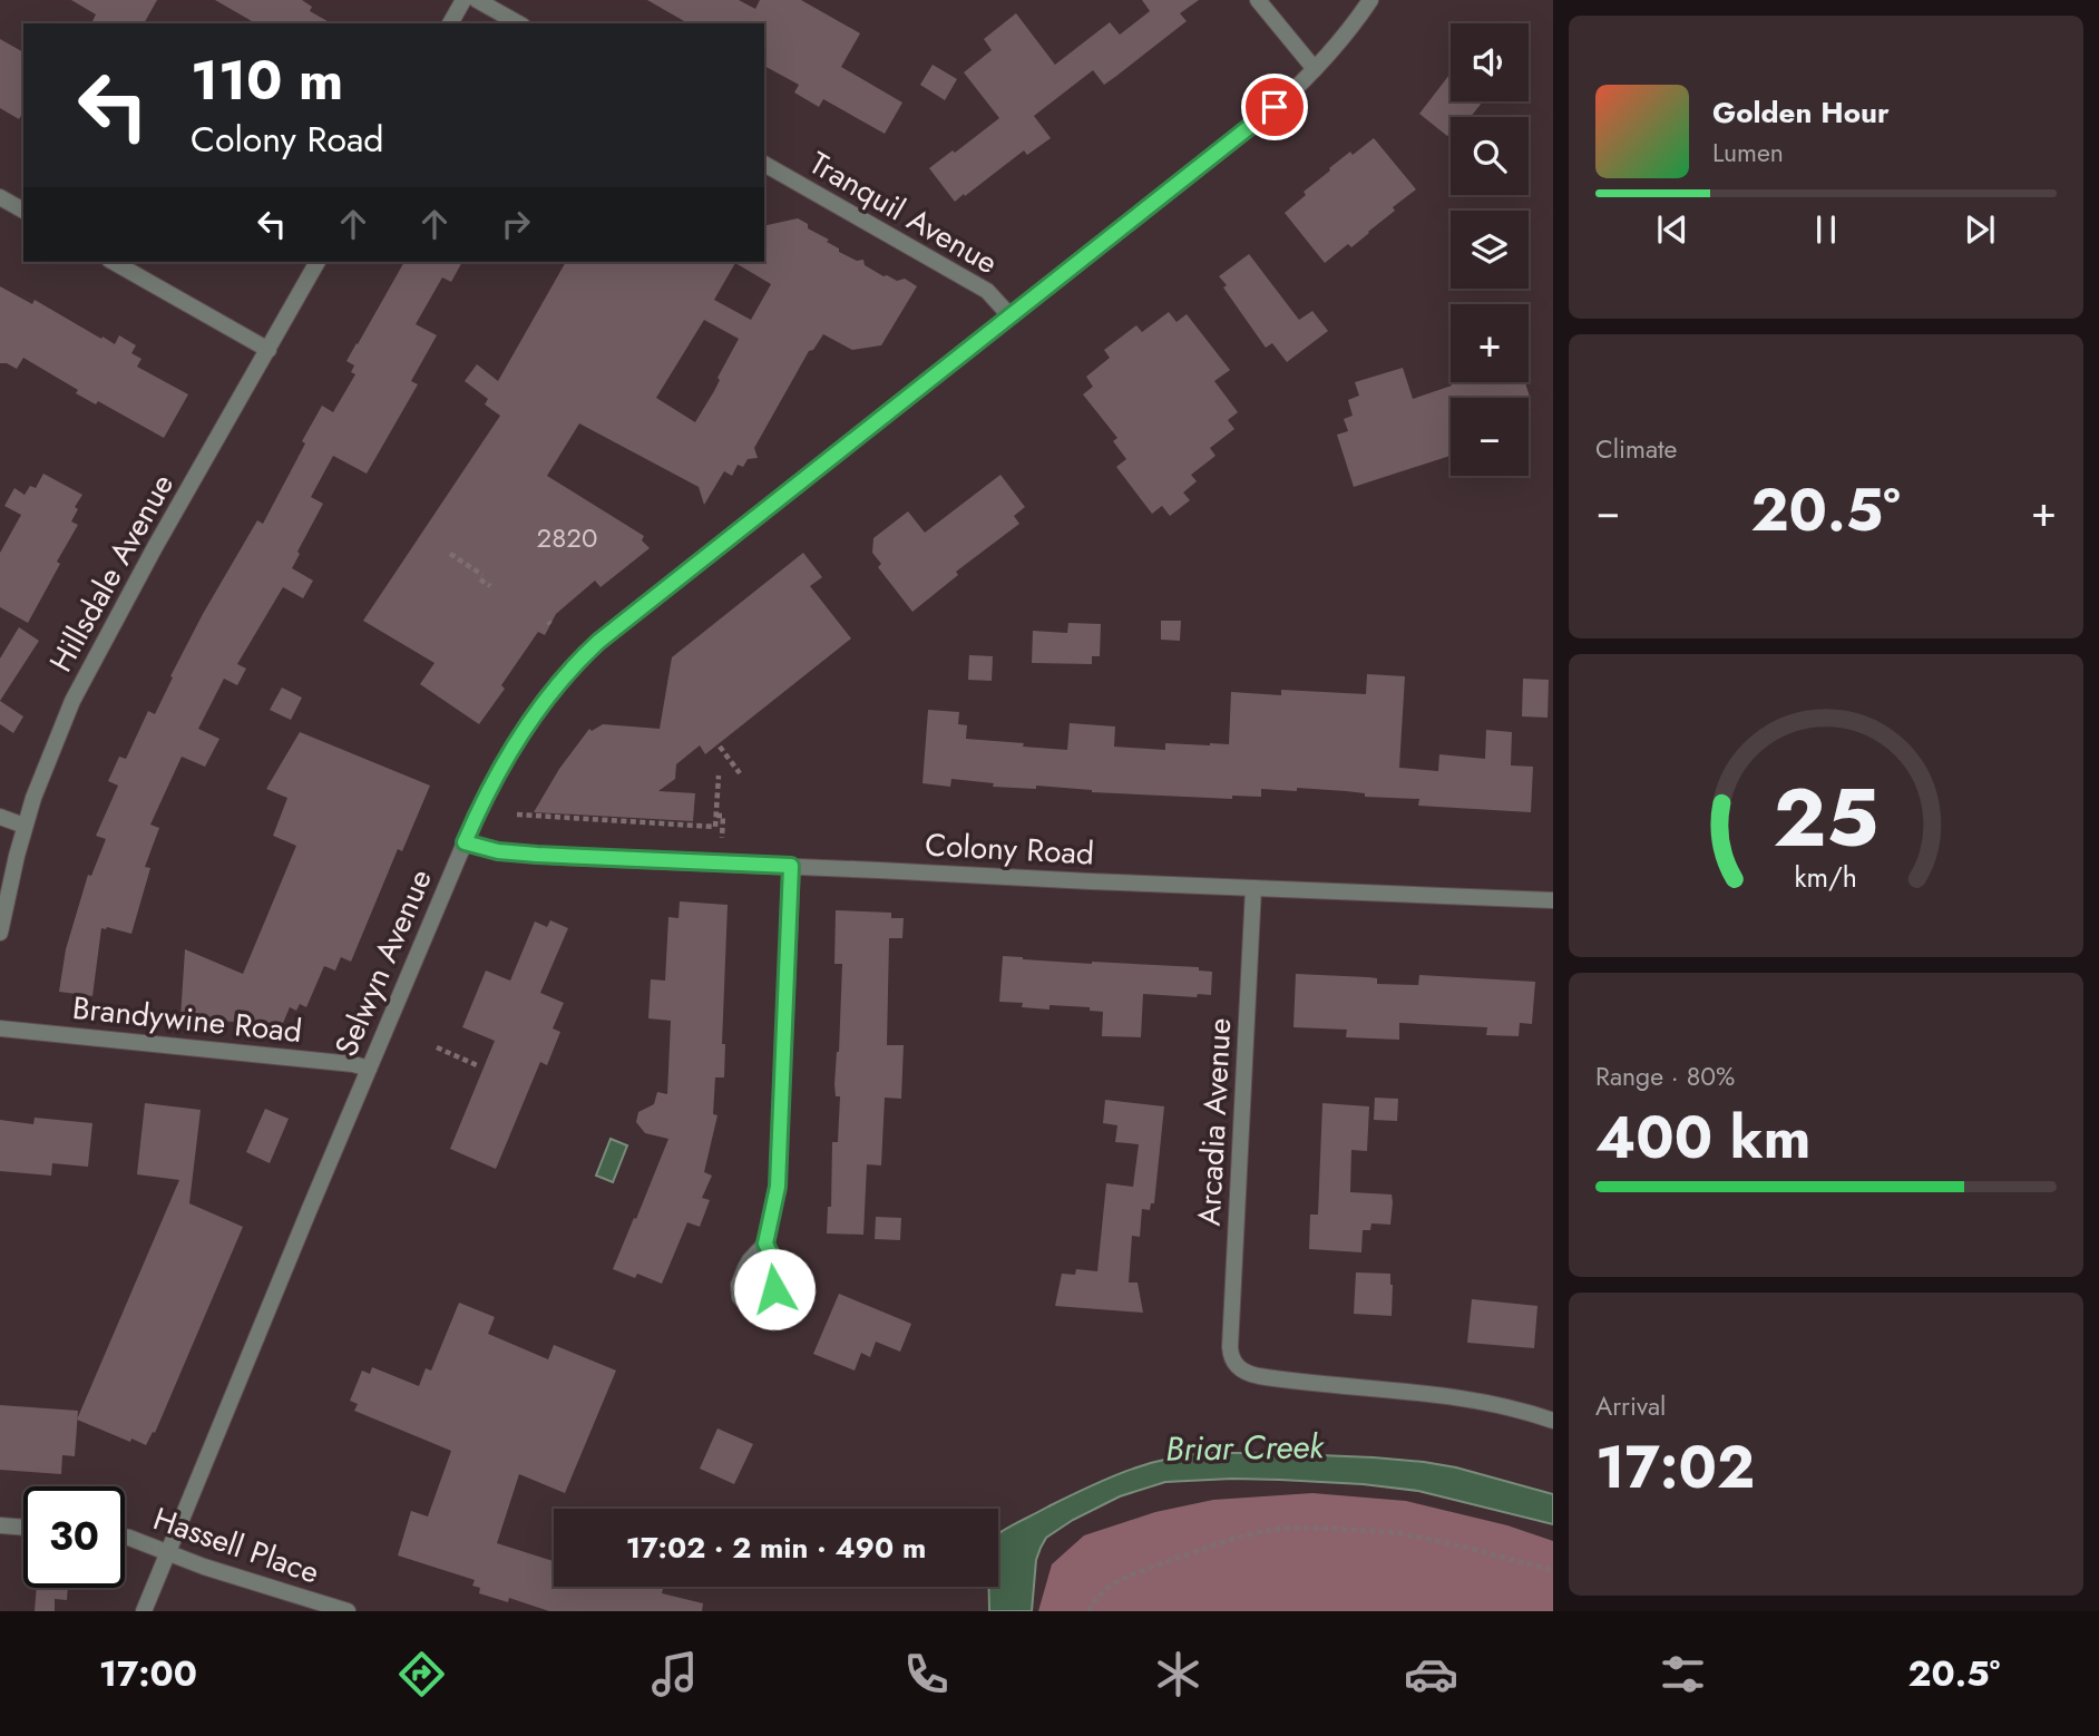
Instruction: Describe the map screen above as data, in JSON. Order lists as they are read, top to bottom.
{
  "streets": {
    "street": [
      "Tranquil Avenue",
      "Hillsdale Avenue",
      "Colony Road",
      "Selwyn Avenue",
      "Brandywine Road",
      "Arcadia Avenue",
      "Hassell Place"
    ]
  },
  "crossings": [
    ["Tranquil Avenue", "Selwyn Avenue"],
    ["Colony Road", "Selwyn Avenue"],
    ["Colony Road", "Arcadia Avenue"],
    ["Selwyn Avenue", "Brandywine Road"],
    ["Selwyn Avenue", "Hassell Place"]
  ],
  "water": ["Briar Creek"],
  "house_numbers": ["2820"],
  "page": {
    "map_buttons": ["+", "−"],
    "turn": ["110 m", "Colony Road"],
    "song": ["Golden Hour", "Lumen"],
    "tile": [
      "Climate",
      ["Range · 80%", "400 km"],
      ["Arrival", "17:02"]
    ],
    "heat": ["−", "20.5°", "+"],
    "limit": "30",
    "trip": "17:02 · 2 min · 490 m",
    "tabs": ["17:00", "20.5°"],
    "gauge": ["25", "km/h"]
  }
}
